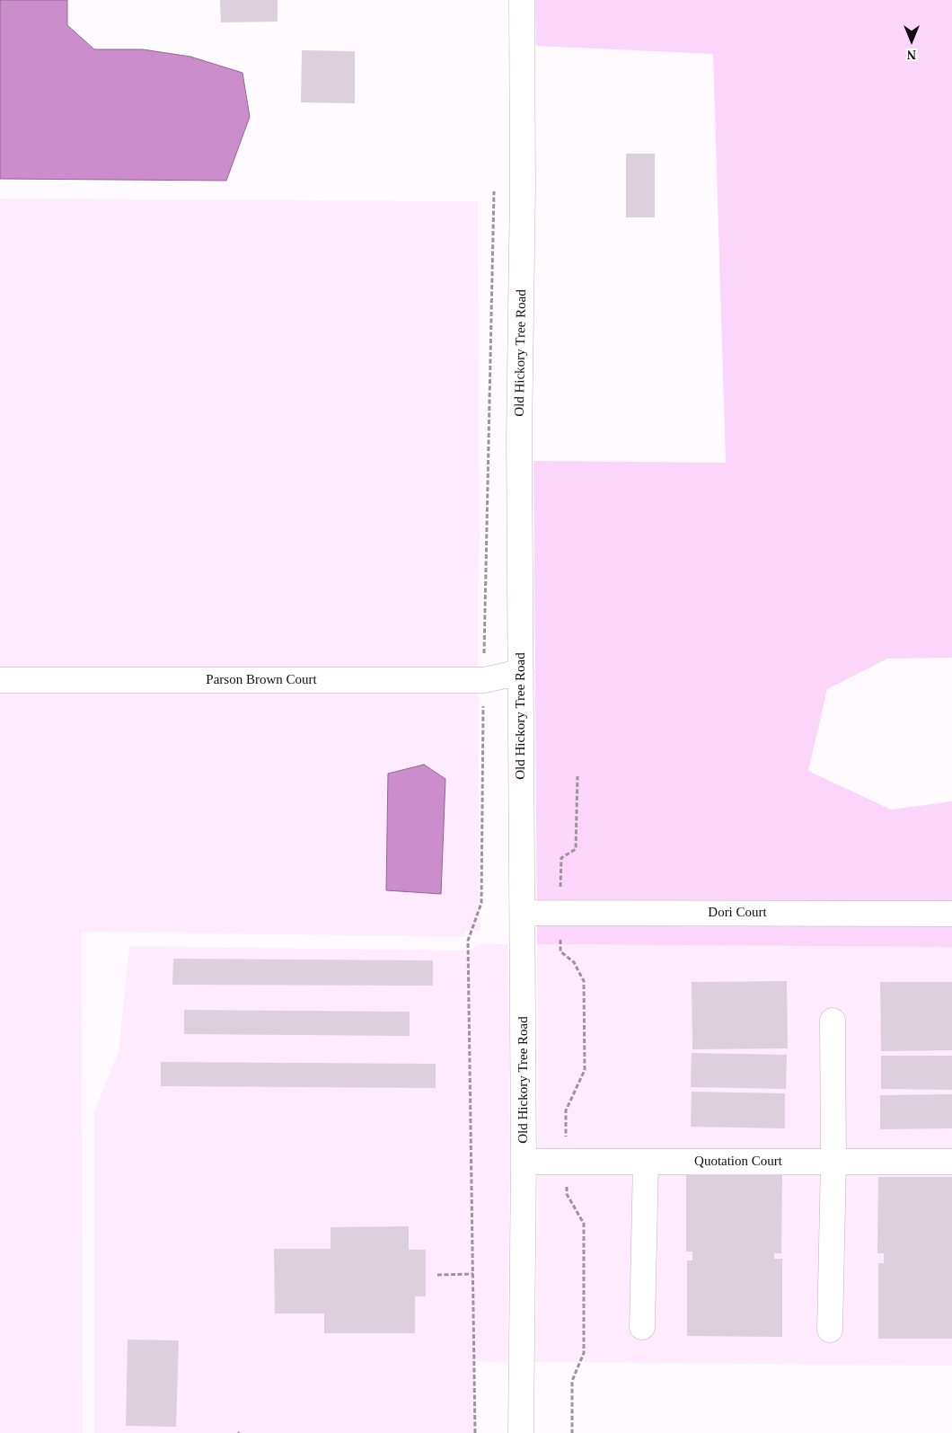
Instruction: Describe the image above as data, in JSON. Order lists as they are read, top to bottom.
{
  "streets": {
    "street": [
      "Old Hickory Tree Road",
      "Parson Brown Court",
      "Dori Court",
      "Quotation Court"
    ]
  },
  "crossings": [
    ["Old Hickory Tree Road", "Parson Brown Court"],
    ["Old Hickory Tree Road", "Dori Court"],
    ["Old Hickory Tree Road", "Quotation Court"]
  ],
  "north": "bottom"
}
